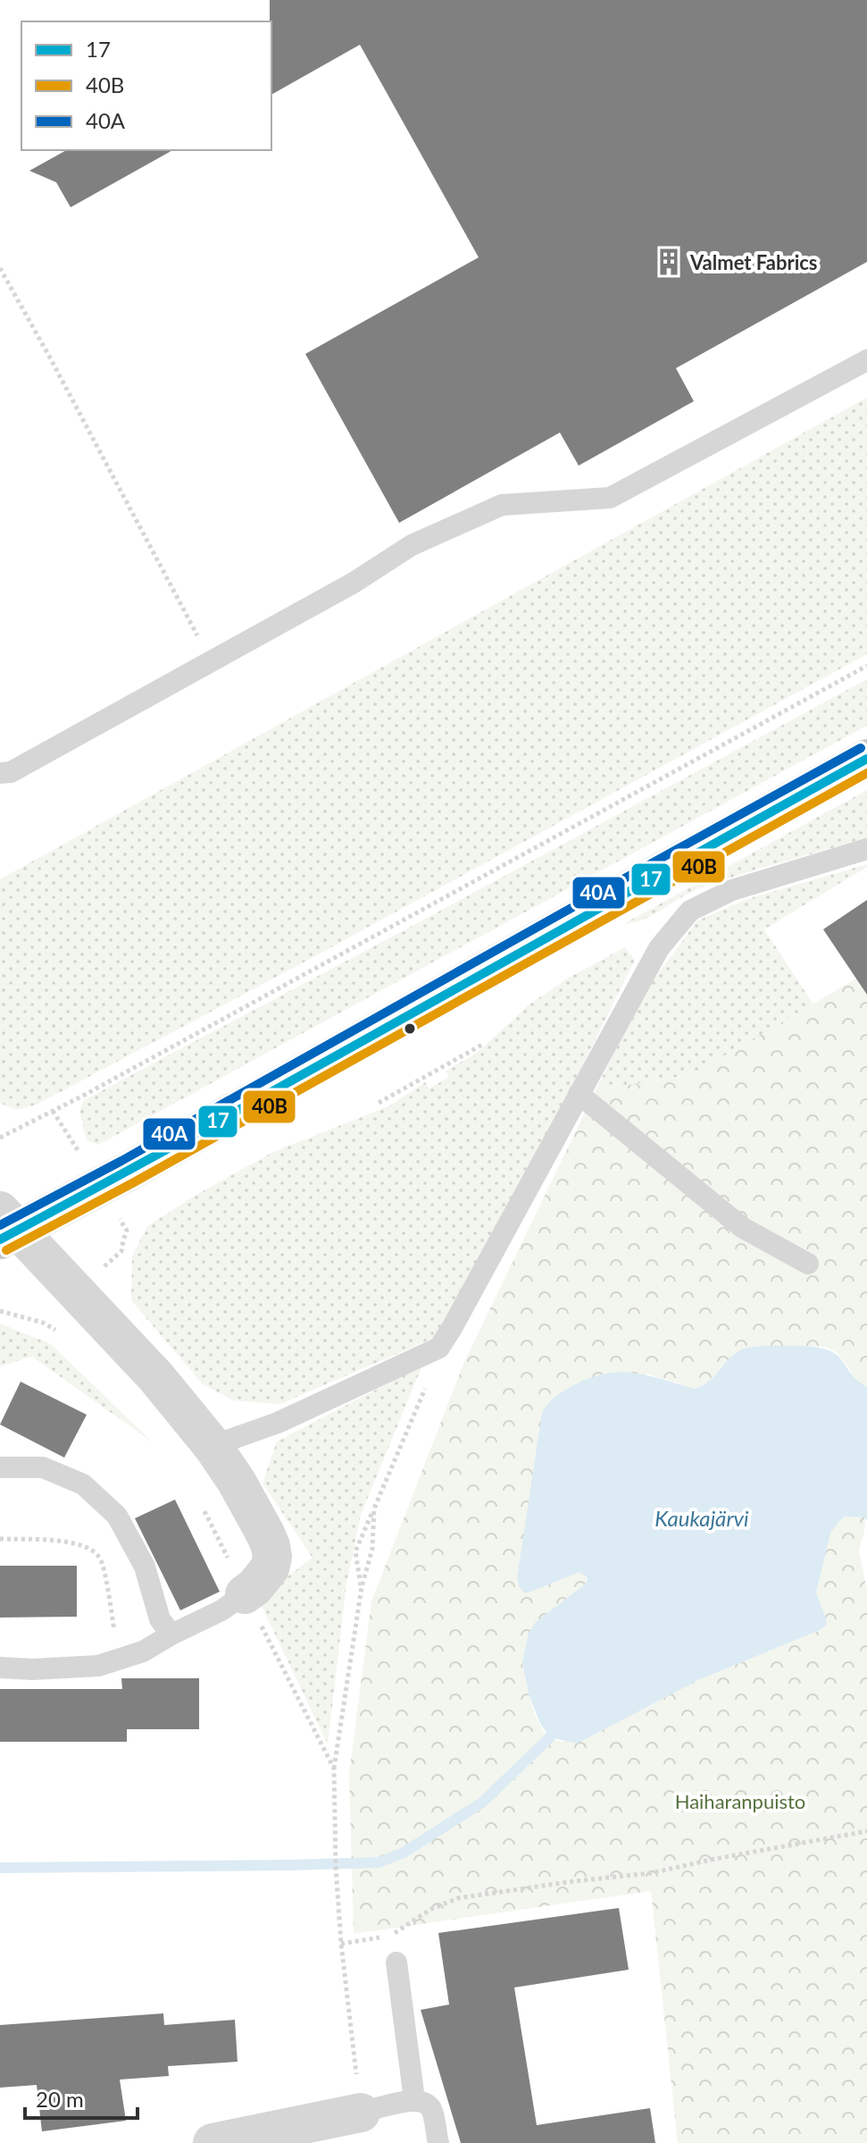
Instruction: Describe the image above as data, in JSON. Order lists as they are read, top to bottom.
{
  "water": ["Kaukajärvi"],
  "parks": ["Haiharanpuisto"],
  "places": {
    "building": ["Valmet Fabrics"]
  },
  "lines": ["transit line 40A", "transit line 17", "transit line 40B"],
  "legend": ["17", "40B", "40A"],
  "scale_bar": "20 m"
}
